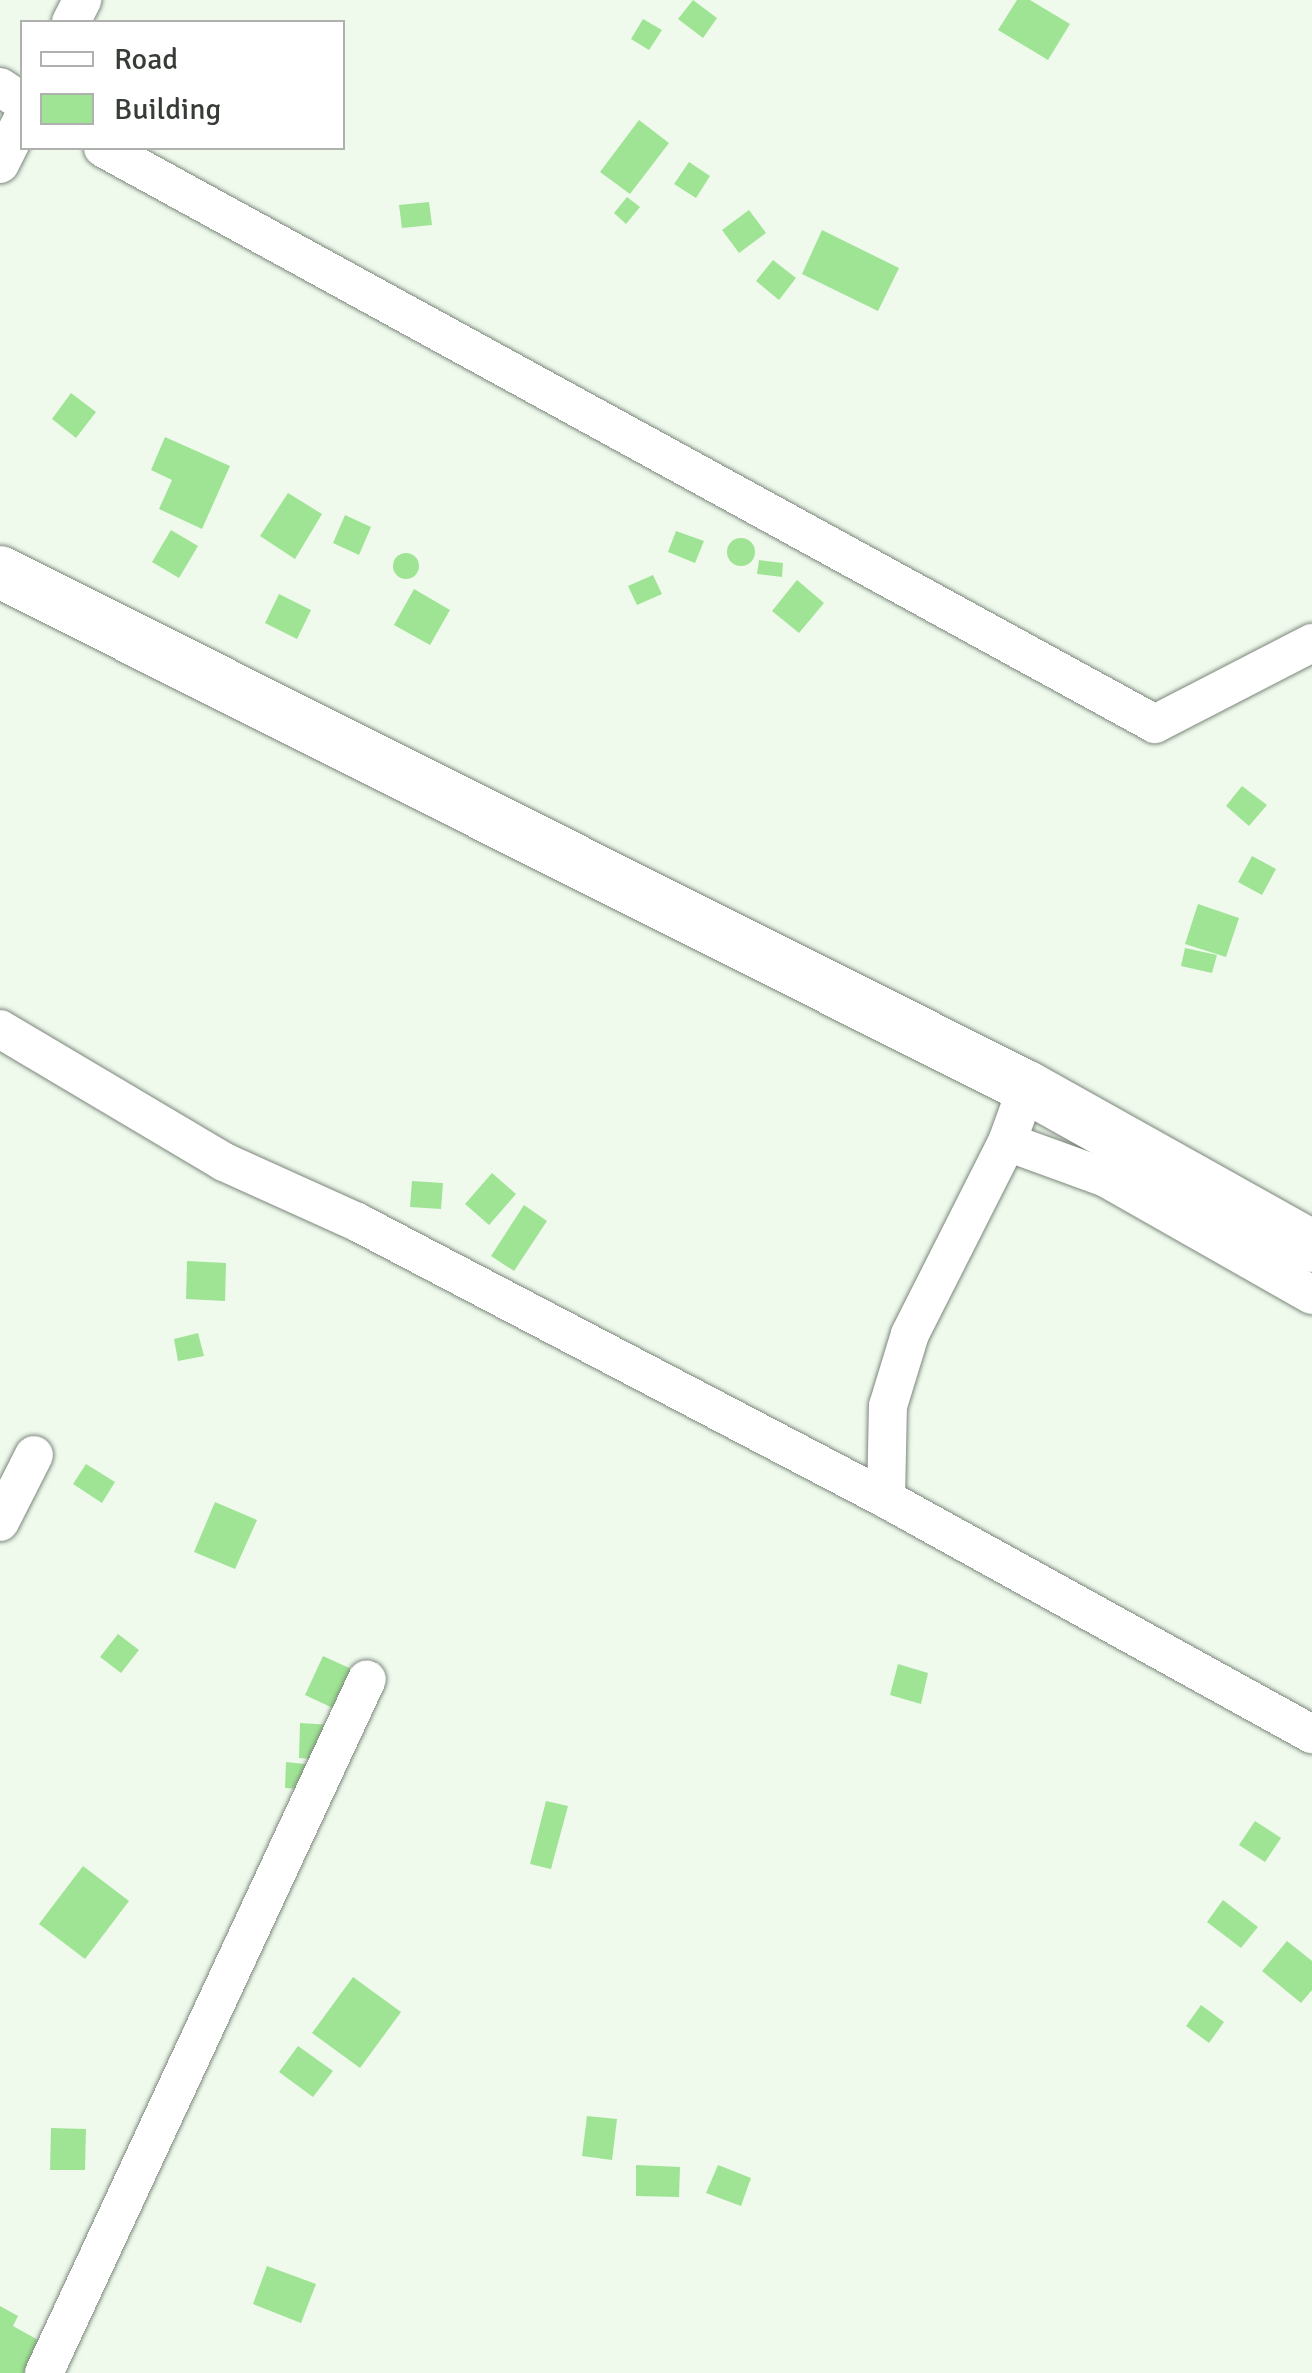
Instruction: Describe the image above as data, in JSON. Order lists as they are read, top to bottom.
{
  "legend": ["Road", "Building"]
}
